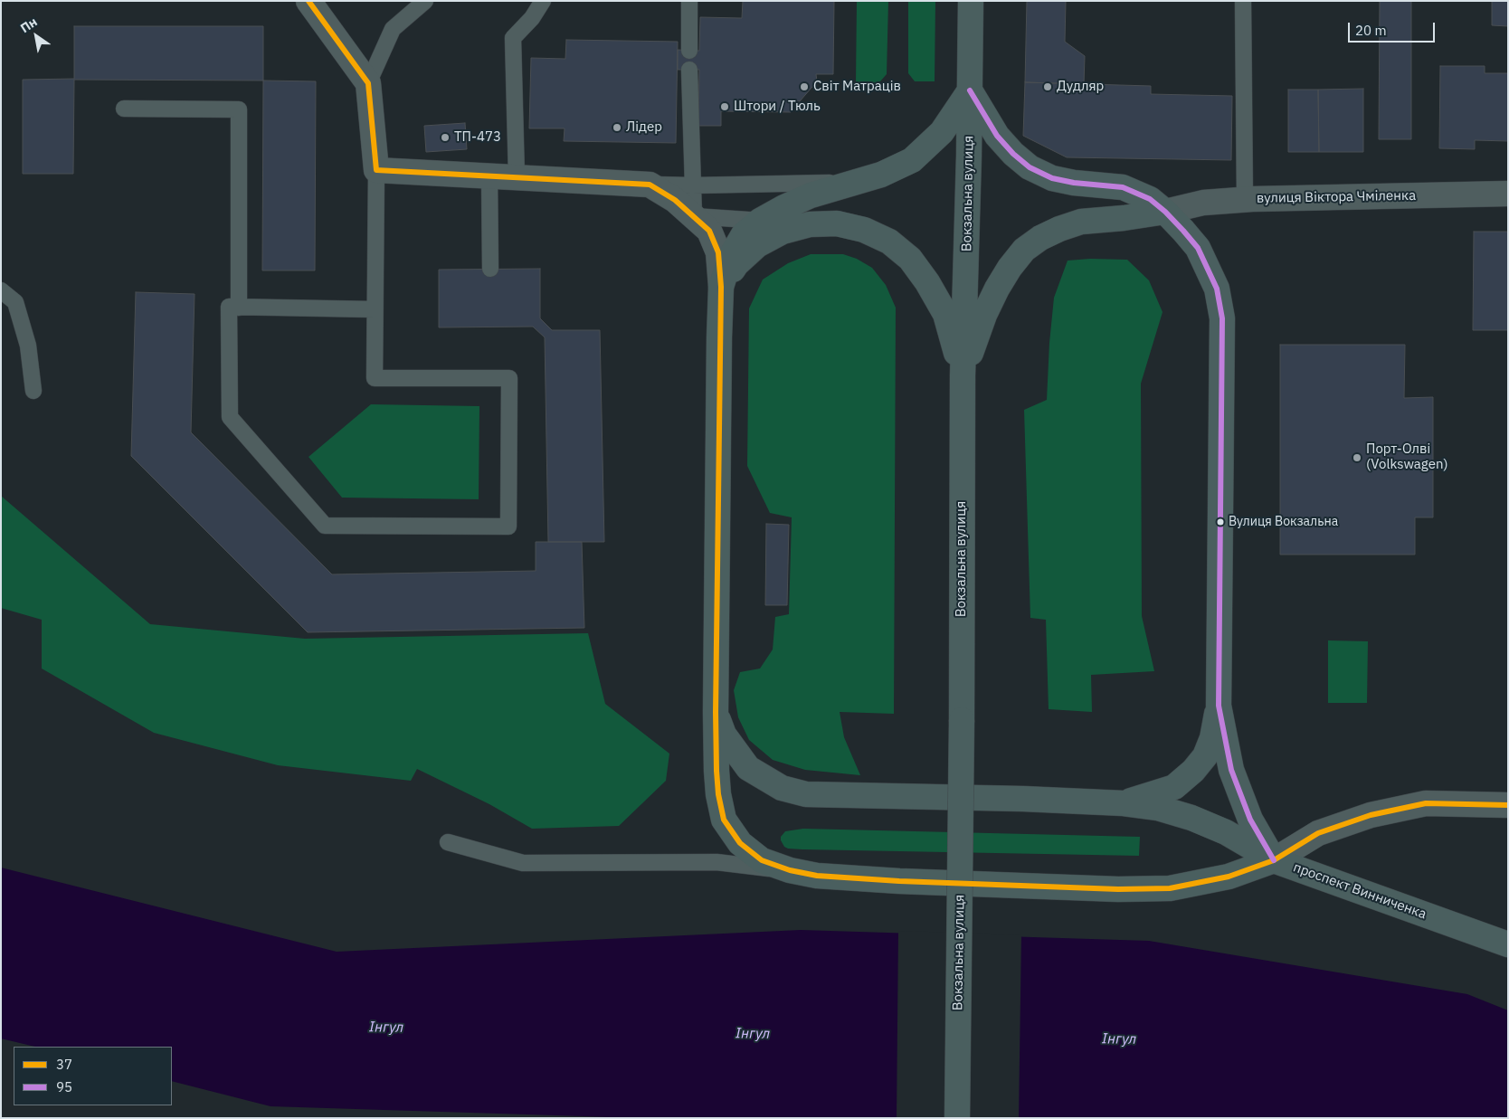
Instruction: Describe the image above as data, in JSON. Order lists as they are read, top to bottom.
{
  "streets": {
    "main road": ["Вокзальна вулиця", "проспект Винниченка"],
    "street": ["вулиця Віктора Чміленка"]
  },
  "water": ["Інгул"],
  "places": [
    "Світ Матраців",
    "Дудляр",
    "Штори / Тюль",
    "Лідер",
    "ТП-473",
    "Порт-Олві (Volkswagen)",
    "Вулиця Вокзальна"
  ],
  "lines": ["transit line 37", "transit line 95"],
  "legend": ["37", "95"],
  "scale_bar": "20 m",
  "north": "top left"
}
